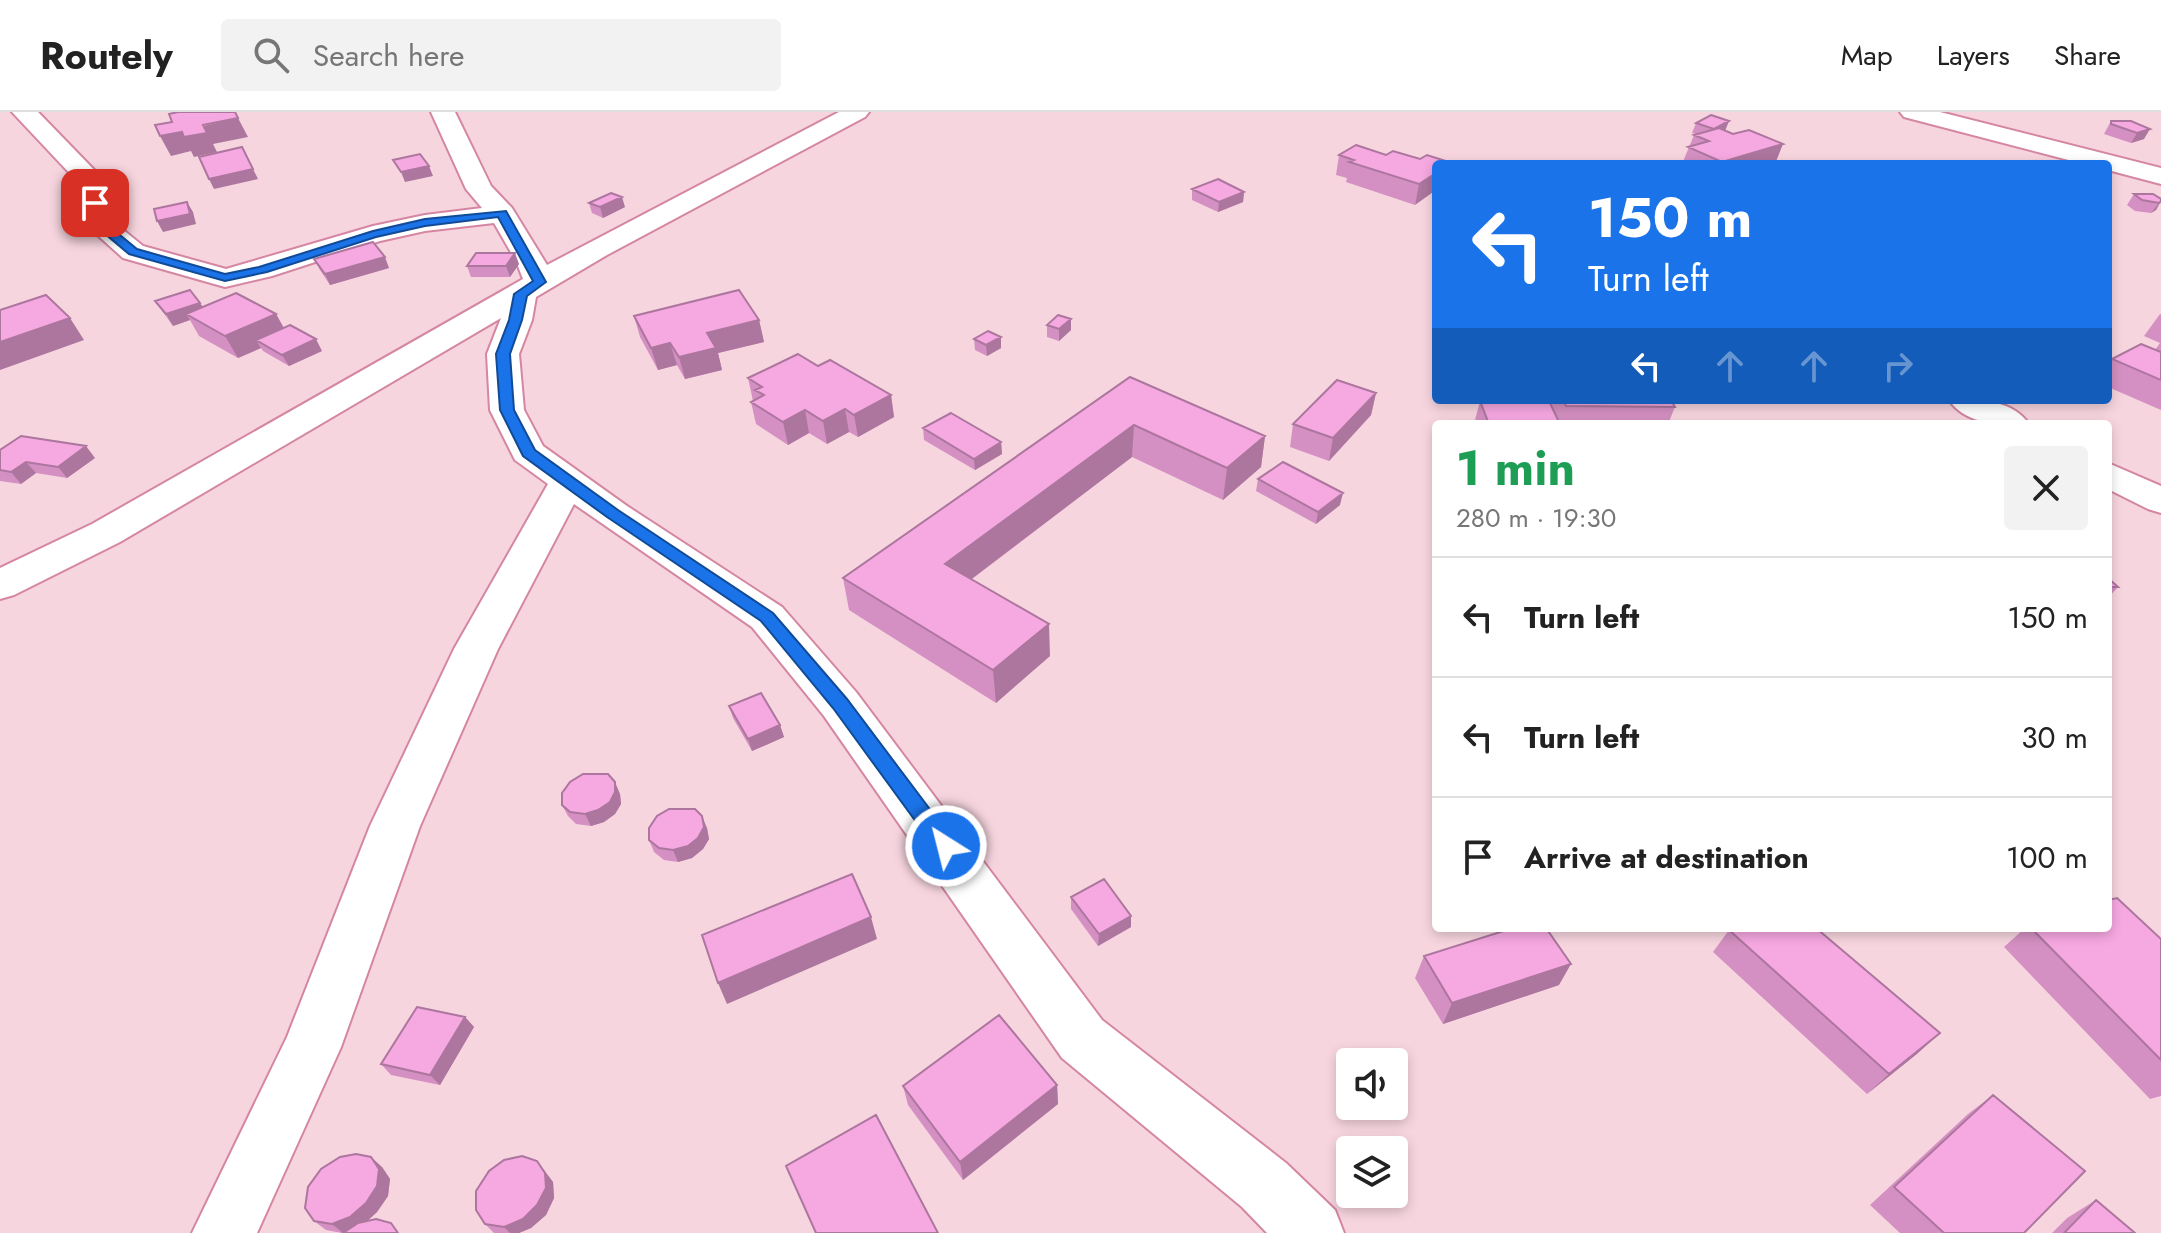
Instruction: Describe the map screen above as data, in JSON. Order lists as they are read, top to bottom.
{
  "page": {
    "header": "Routely",
    "search": "Search here",
    "nav": ["Map", "Layers", "Share"],
    "turn": ["150 m", "Turn left"],
    "heading": ["1 min", "280 m · 19:30"],
    "list": [
      {
        "name": "Turn left",
        "value": "150 m"
      },
      {
        "name": "Turn left",
        "value": "30 m"
      },
      {
        "name": "Arrive at destination",
        "value": "100 m"
      }
    ]
  }
}
